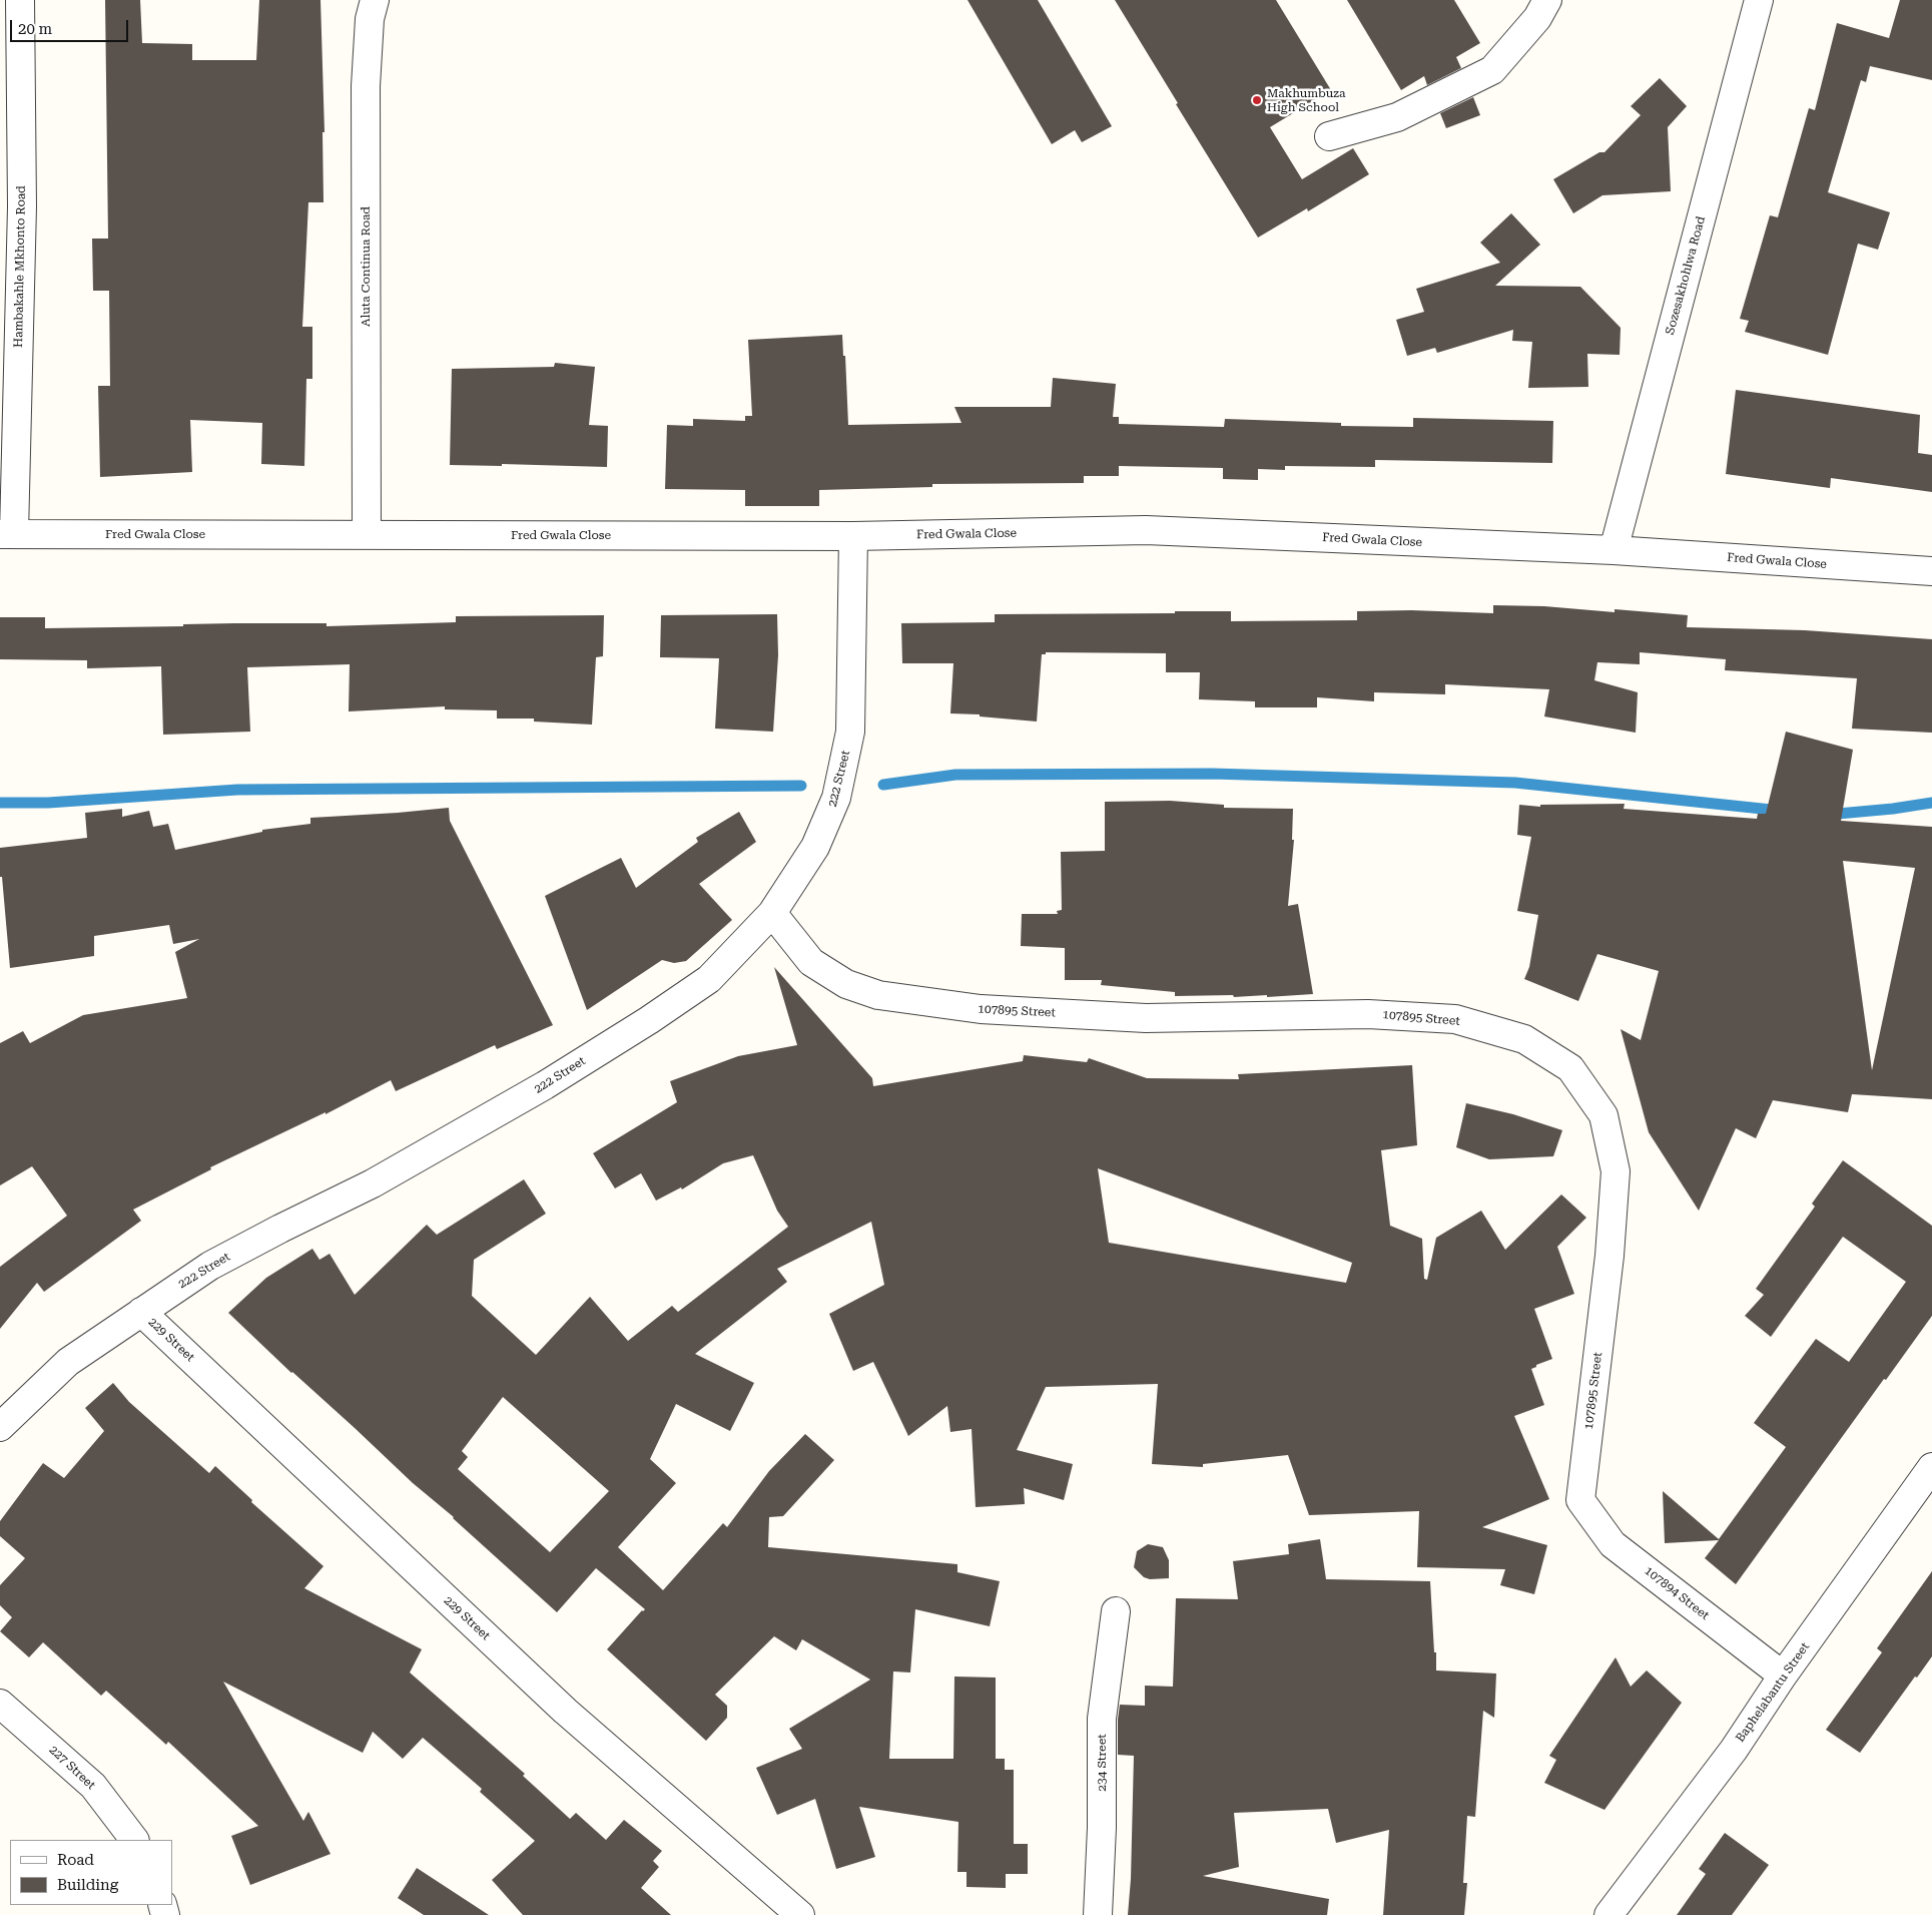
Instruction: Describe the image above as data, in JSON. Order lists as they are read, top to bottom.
{
  "streets": {
    "street": [
      "Hambakahle Mkhonto Road",
      "Aluta Continua Road",
      "Sozesakhohlwa Road",
      "Fred Gwala Close",
      "222 Street",
      "107895 Street",
      "229 Street",
      "107894 Street",
      "Baphelabantu Street",
      "234 Street",
      "227 Street"
    ]
  },
  "crossings": [
    ["Hambakahle Mkhonto Road", "Fred Gwala Close"],
    ["Aluta Continua Road", "Fred Gwala Close"],
    ["Sozesakhohlwa Road", "Fred Gwala Close"],
    ["Fred Gwala Close", "222 Street"],
    ["222 Street", "107895 Street"],
    ["222 Street", "229 Street"],
    ["107895 Street", "107894 Street"],
    ["107894 Street", "Baphelabantu Street"]
  ],
  "places": ["Makhumbuza High School"],
  "legend": ["Road", "Building"],
  "scale_bar": "20 m"
}
